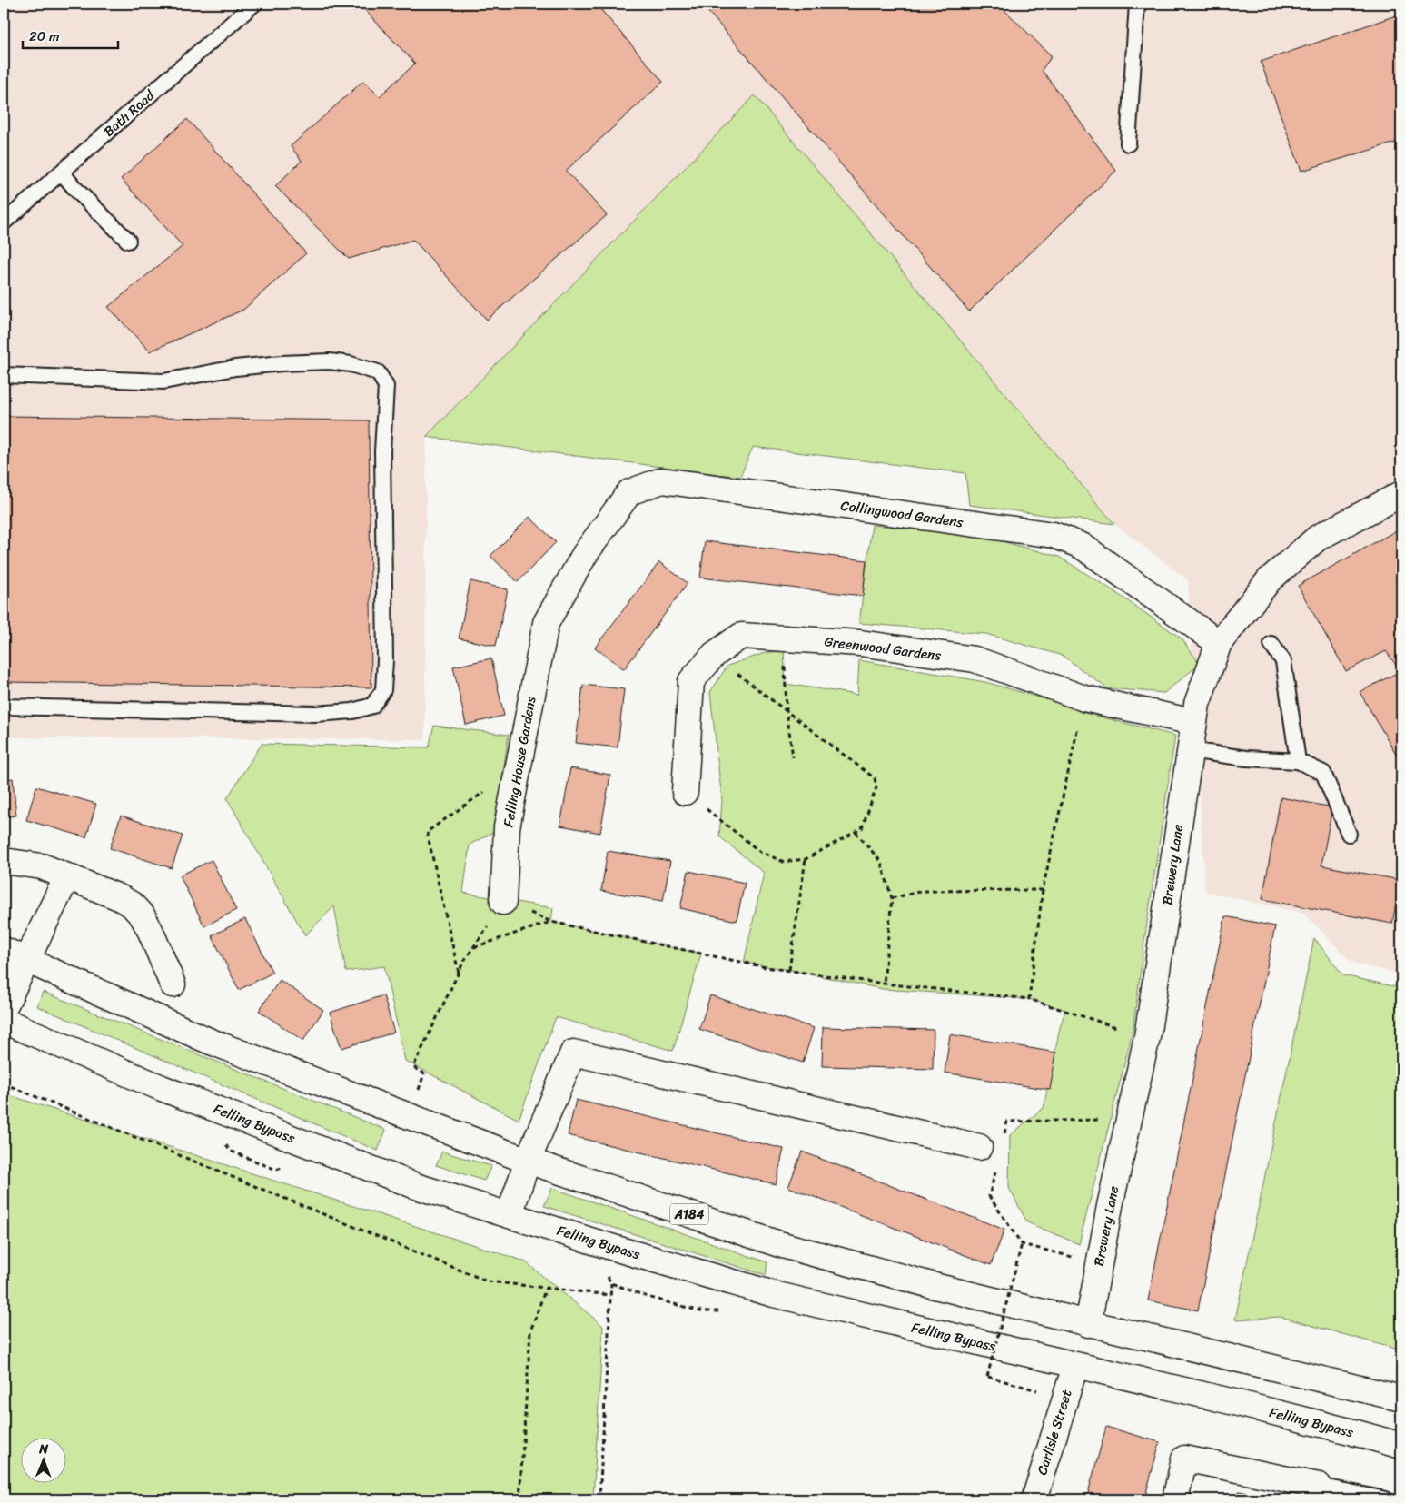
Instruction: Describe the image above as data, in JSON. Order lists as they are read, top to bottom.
{
  "streets": {
    "main road": [
      "Collingwood Gardens",
      "Greenwood Gardens",
      "Felling House Gardens",
      "Brewery Lane",
      "Felling Bypass",
      "A184",
      "Carlisle Street"
    ],
    "lane": ["Bath Road"]
  },
  "crossings": [
    ["Collingwood Gardens", "Felling House Gardens"],
    ["Collingwood Gardens", "Brewery Lane"],
    ["Greenwood Gardens", "Brewery Lane"],
    ["Brewery Lane", "A184"],
    ["Felling Bypass", "Carlisle Street"]
  ],
  "scale_bar": "20 m",
  "north": "top"
}
